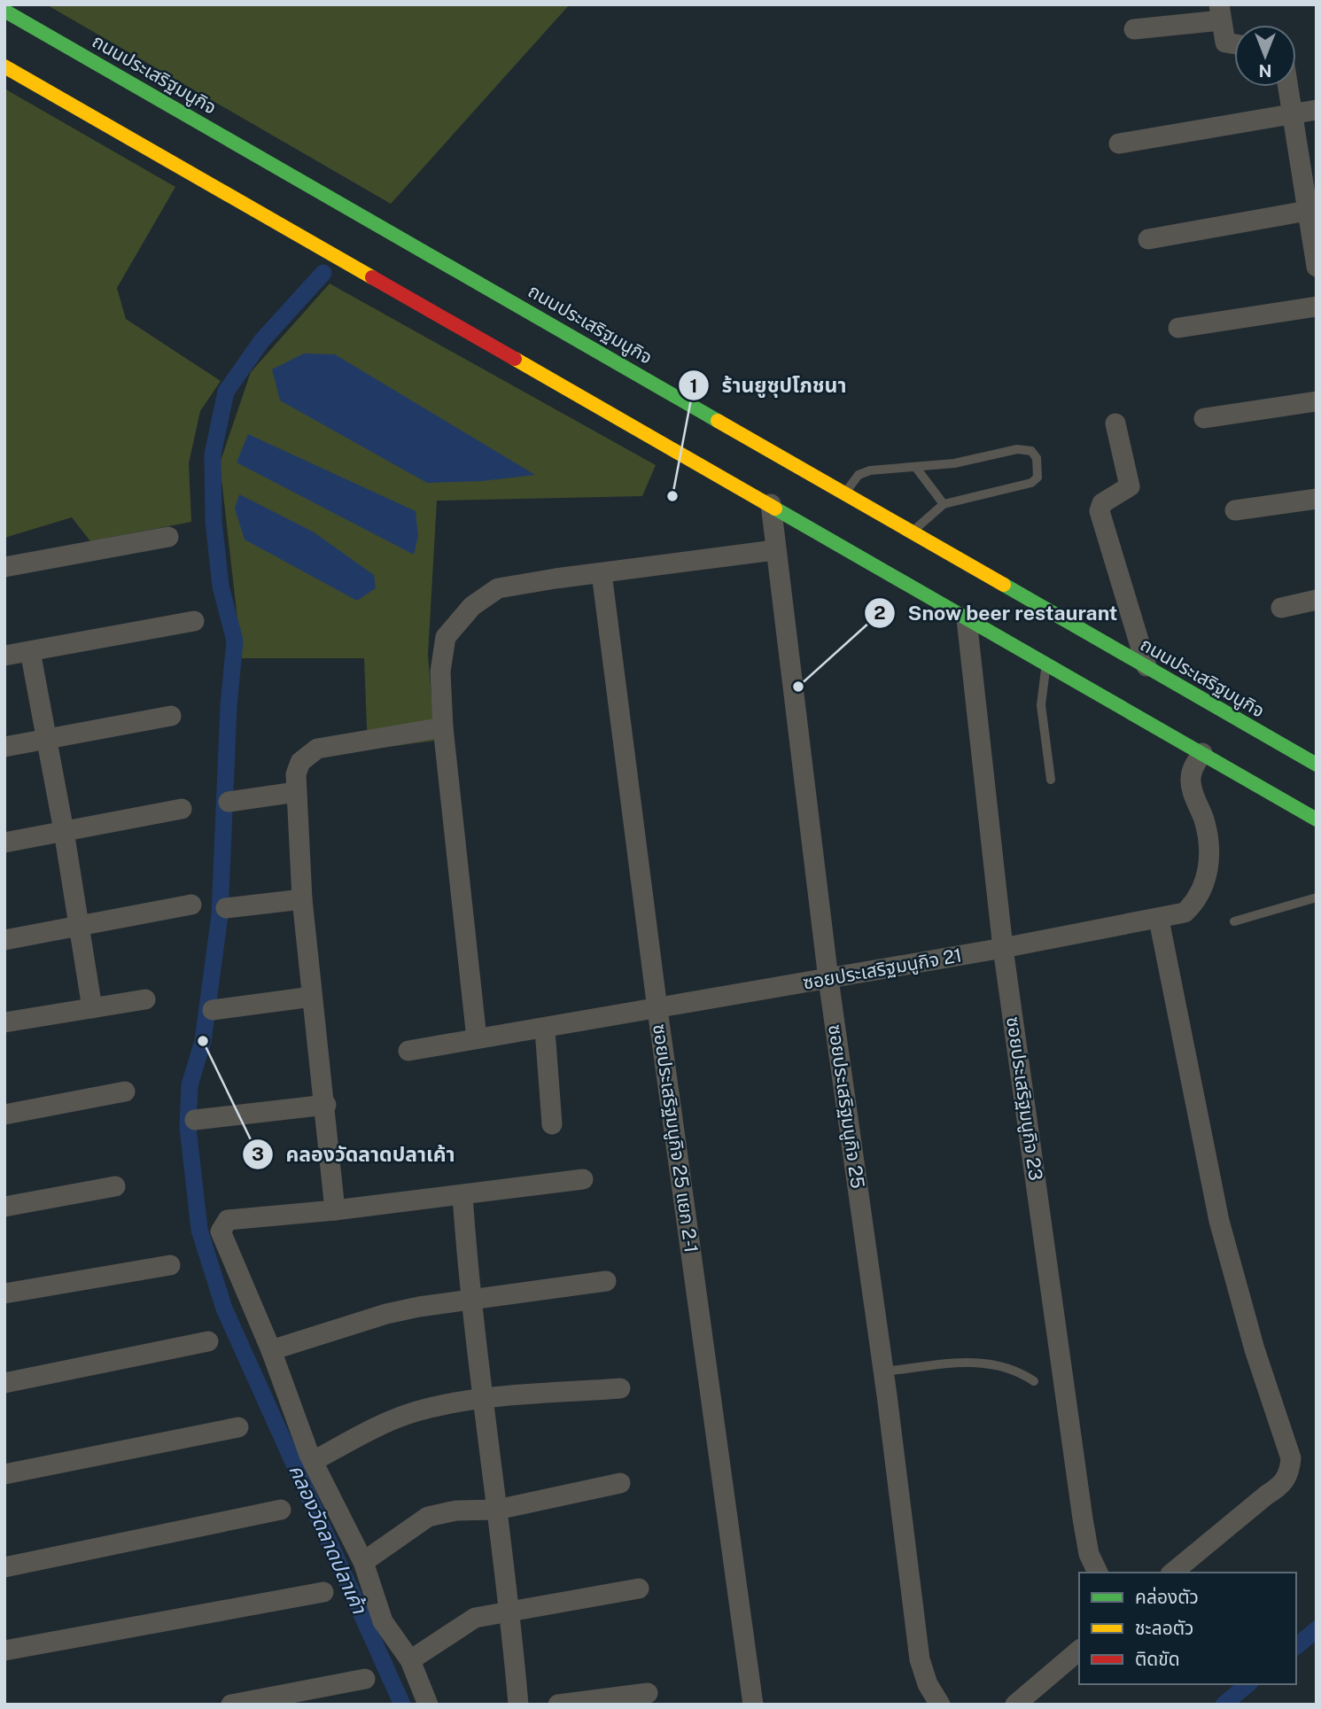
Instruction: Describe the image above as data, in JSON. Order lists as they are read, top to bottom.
{
  "streets": {
    "main road": ["ถนนประเสริฐมนูกิจ"],
    "street": [
      "ซอยประเสริฐมนูกิจ 21",
      "ซอยประเสริฐมนูกิจ 23",
      "ซอยประเสริฐมนูกิจ 25",
      "ซอยประเสริฐมนูกิจ 25 แยก 2-1"
    ]
  },
  "crossings": [
    ["ซอยประเสริฐมนูกิจ 21", "ซอยประเสริฐมนูกิจ 23"],
    ["ซอยประเสริฐมนูกิจ 21", "ซอยประเสริฐมนูกิจ 25"],
    ["ซอยประเสริฐมนูกิจ 21", "ซอยประเสริฐมนูกิจ 25 แยก 2-1"]
  ],
  "water": ["คลองวัดลาดปลาเค้า"],
  "places": ["ร้านยูซุปโภชนา", "Snow beer restaurant", "คลองวัดลาดปลาเค้า"],
  "legend": ["คล่องตัว", "ชะลอตัว", "ติดขัด"],
  "north": "bottom"
}
